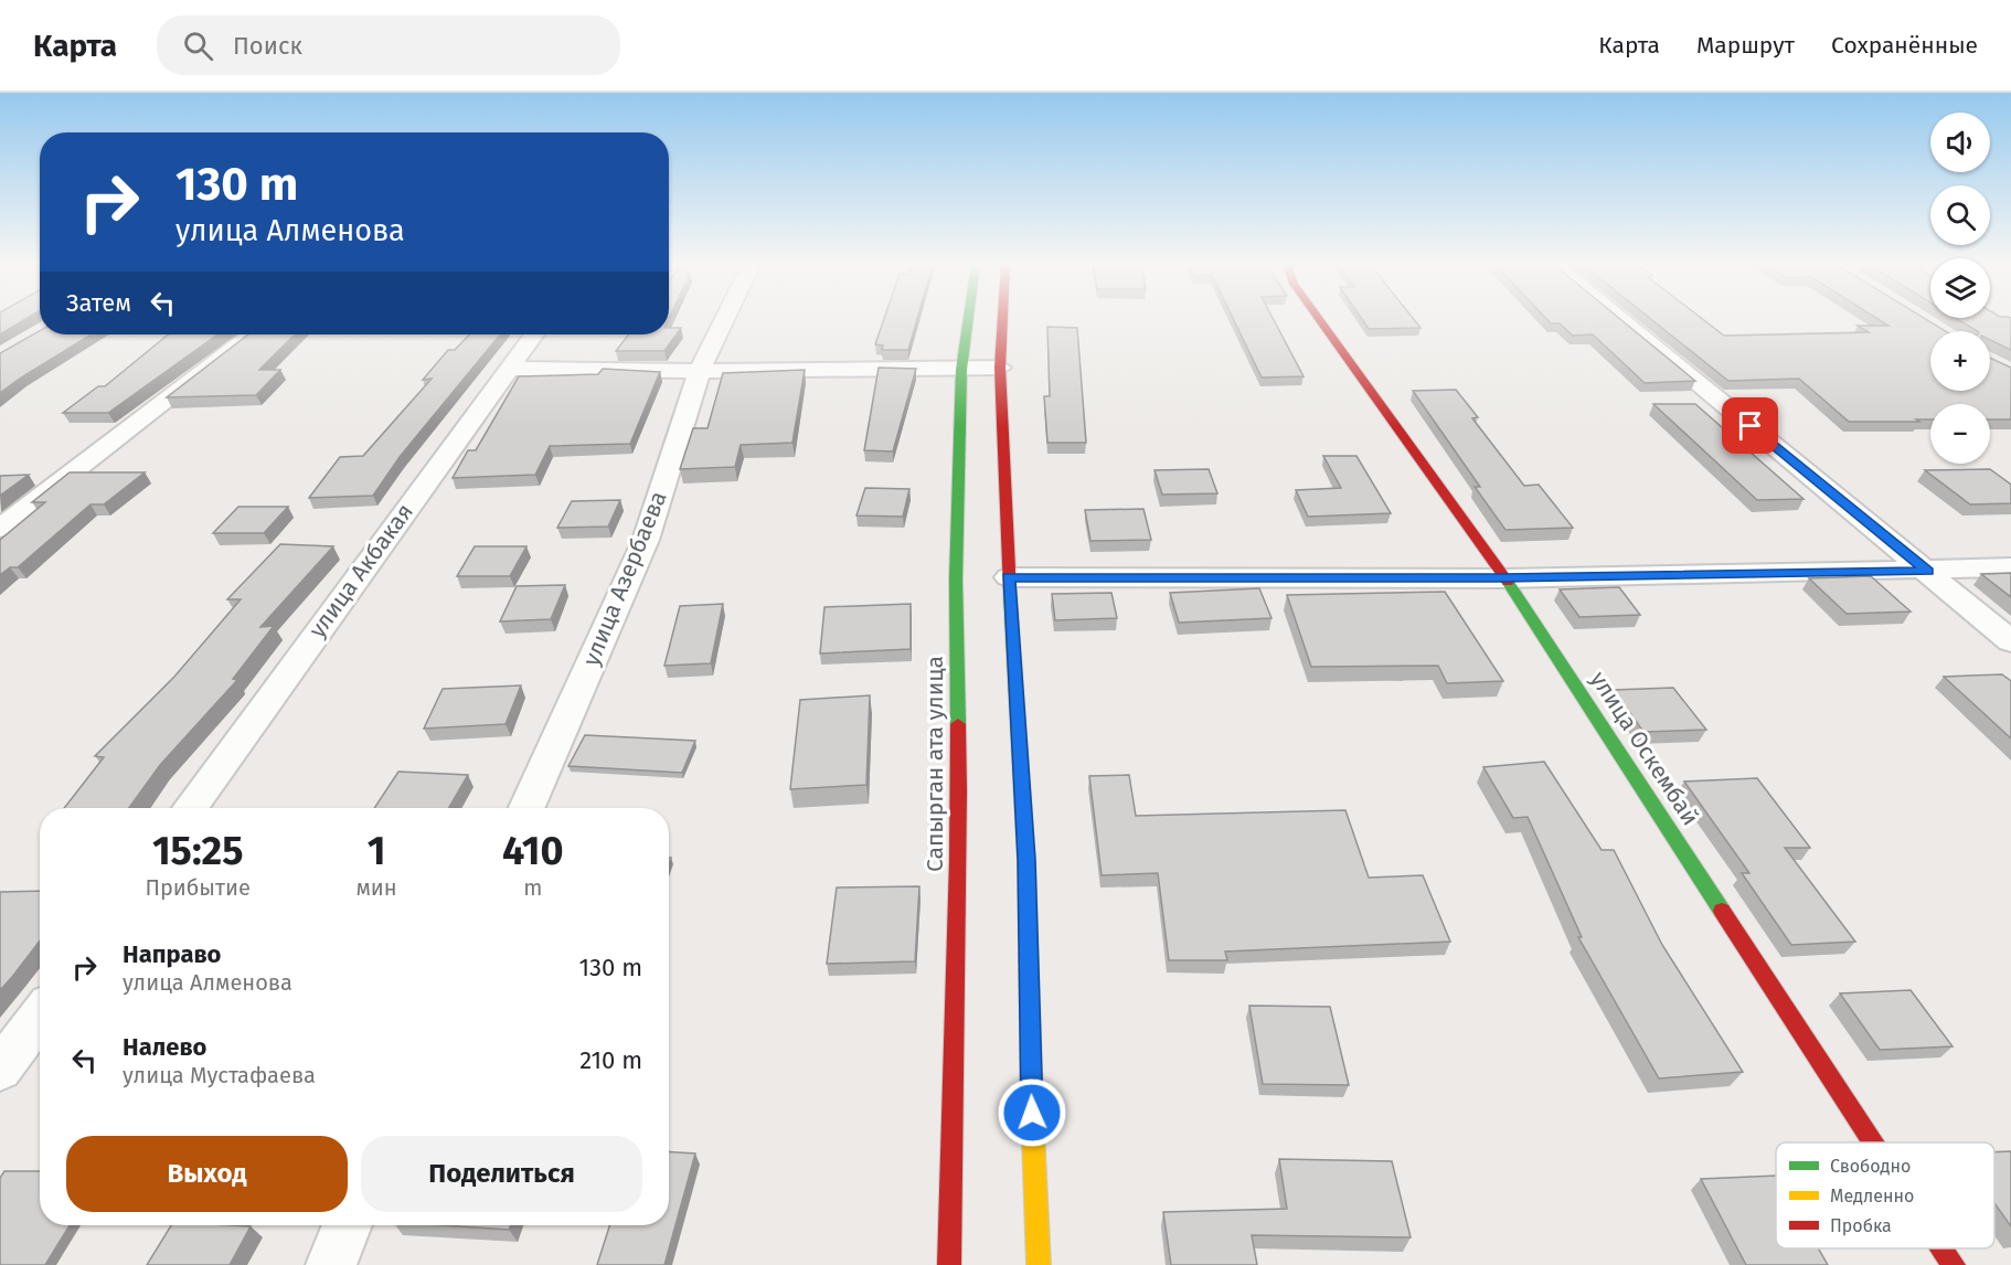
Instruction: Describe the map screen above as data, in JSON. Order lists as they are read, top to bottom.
{
  "streets": {
    "main road": ["улица Оскембай", "Сапырган ата улица"],
    "street": ["улица Акбакая", "улица Азербаева"]
  },
  "legend": ["Свободно", "Медленно", "Пробка"],
  "page": {
    "header": "Карта",
    "search": "Поиск",
    "nav": ["Карта", "Маршрут", "Сохранённые"],
    "map_buttons": ["+", "−"],
    "turn": ["130 m", "улица Алменова"],
    "then": "Затем",
    "eta": [
      "15:25",
      "Прибытие",
      "1",
      "мин",
      "410",
      "m"
    ],
    "list": [
      {
        "name": "Направо",
        "note": "улица Алменова",
        "value": "130 m"
      },
      {
        "name": "Налево",
        "note": "улица Мустафаева",
        "value": "210 m"
      }
    ],
    "buttons": ["Выход", "Поделиться"]
  }
}
